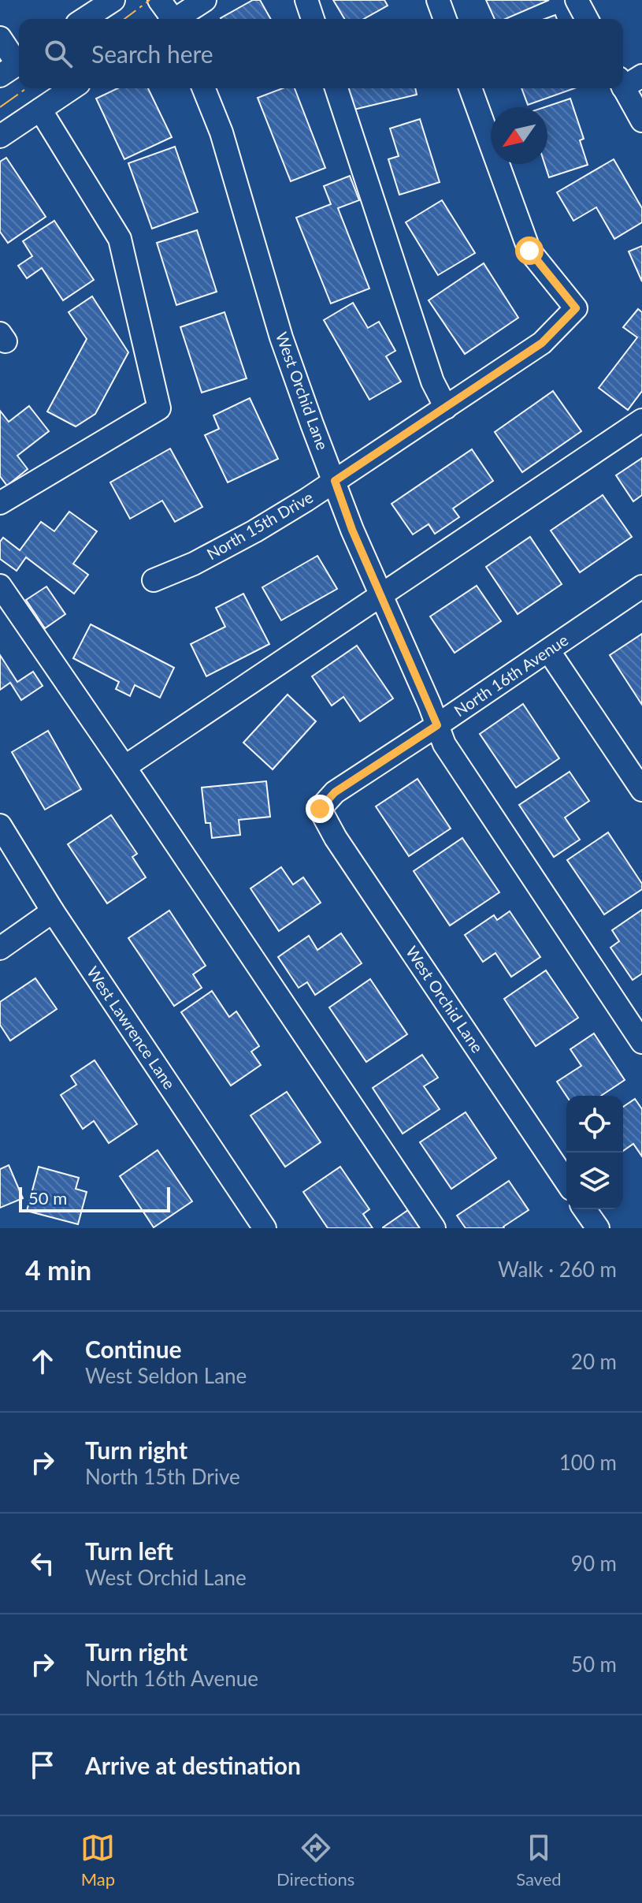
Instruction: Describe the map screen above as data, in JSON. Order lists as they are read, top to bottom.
{
  "streets": {
    "street": [
      "West Orchid Lane",
      "North 15th Drive",
      "North 16th Avenue",
      "West Lawrence Lane"
    ]
  },
  "crossings": [
    ["West Orchid Lane", "North 15th Drive"],
    ["West Orchid Lane", "North 16th Avenue"]
  ],
  "scale_bar": "50 m",
  "north": "bottom left",
  "page": {
    "search": "Search here",
    "scale": "50 m",
    "heading": ["4 min", "Walk · 260 m"],
    "list": [
      ["Continue", "West Seldon Lane", "20 m"],
      ["Turn right", "North 15th Drive", "100 m"],
      ["Turn left", "West Orchid Lane", "90 m"],
      ["Turn right", "North 16th Avenue", "50 m"],
      "Arrive at destination"
    ],
    "nav": ["Map", "Directions", "Saved"]
  }
}
